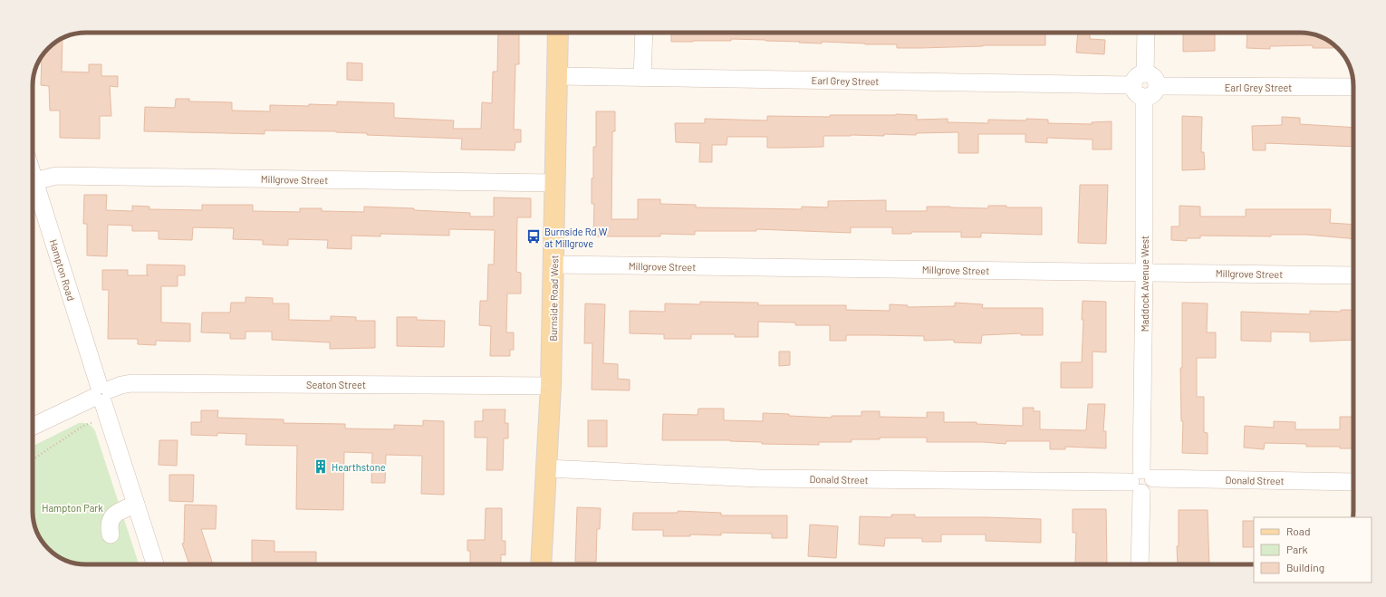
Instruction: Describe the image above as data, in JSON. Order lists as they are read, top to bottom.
{
  "streets": {
    "main road": ["Burnside Road West"],
    "street": [
      "Earl Grey Street",
      "Millgrove Street",
      "Hampton Road",
      "Maddock Avenue West",
      "Seaton Street",
      "Donald Street"
    ]
  },
  "crossings": [
    ["Earl Grey Street", "Maddock Avenue West"],
    ["Earl Grey Street", "Burnside Road West"],
    ["Millgrove Street", "Hampton Road"],
    ["Millgrove Street", "Maddock Avenue West"],
    ["Millgrove Street", "Burnside Road West"],
    ["Hampton Road", "Seaton Street"],
    ["Maddock Avenue West", "Donald Street"],
    ["Burnside Road West", "Seaton Street"],
    ["Burnside Road West", "Donald Street"]
  ],
  "parks": ["Hampton Park"],
  "places": {
    "bus stop": ["Burnside Rd W at Millgrove"],
    "building": ["Hearthstone"]
  },
  "legend": ["Road", "Park", "Building"]
}
